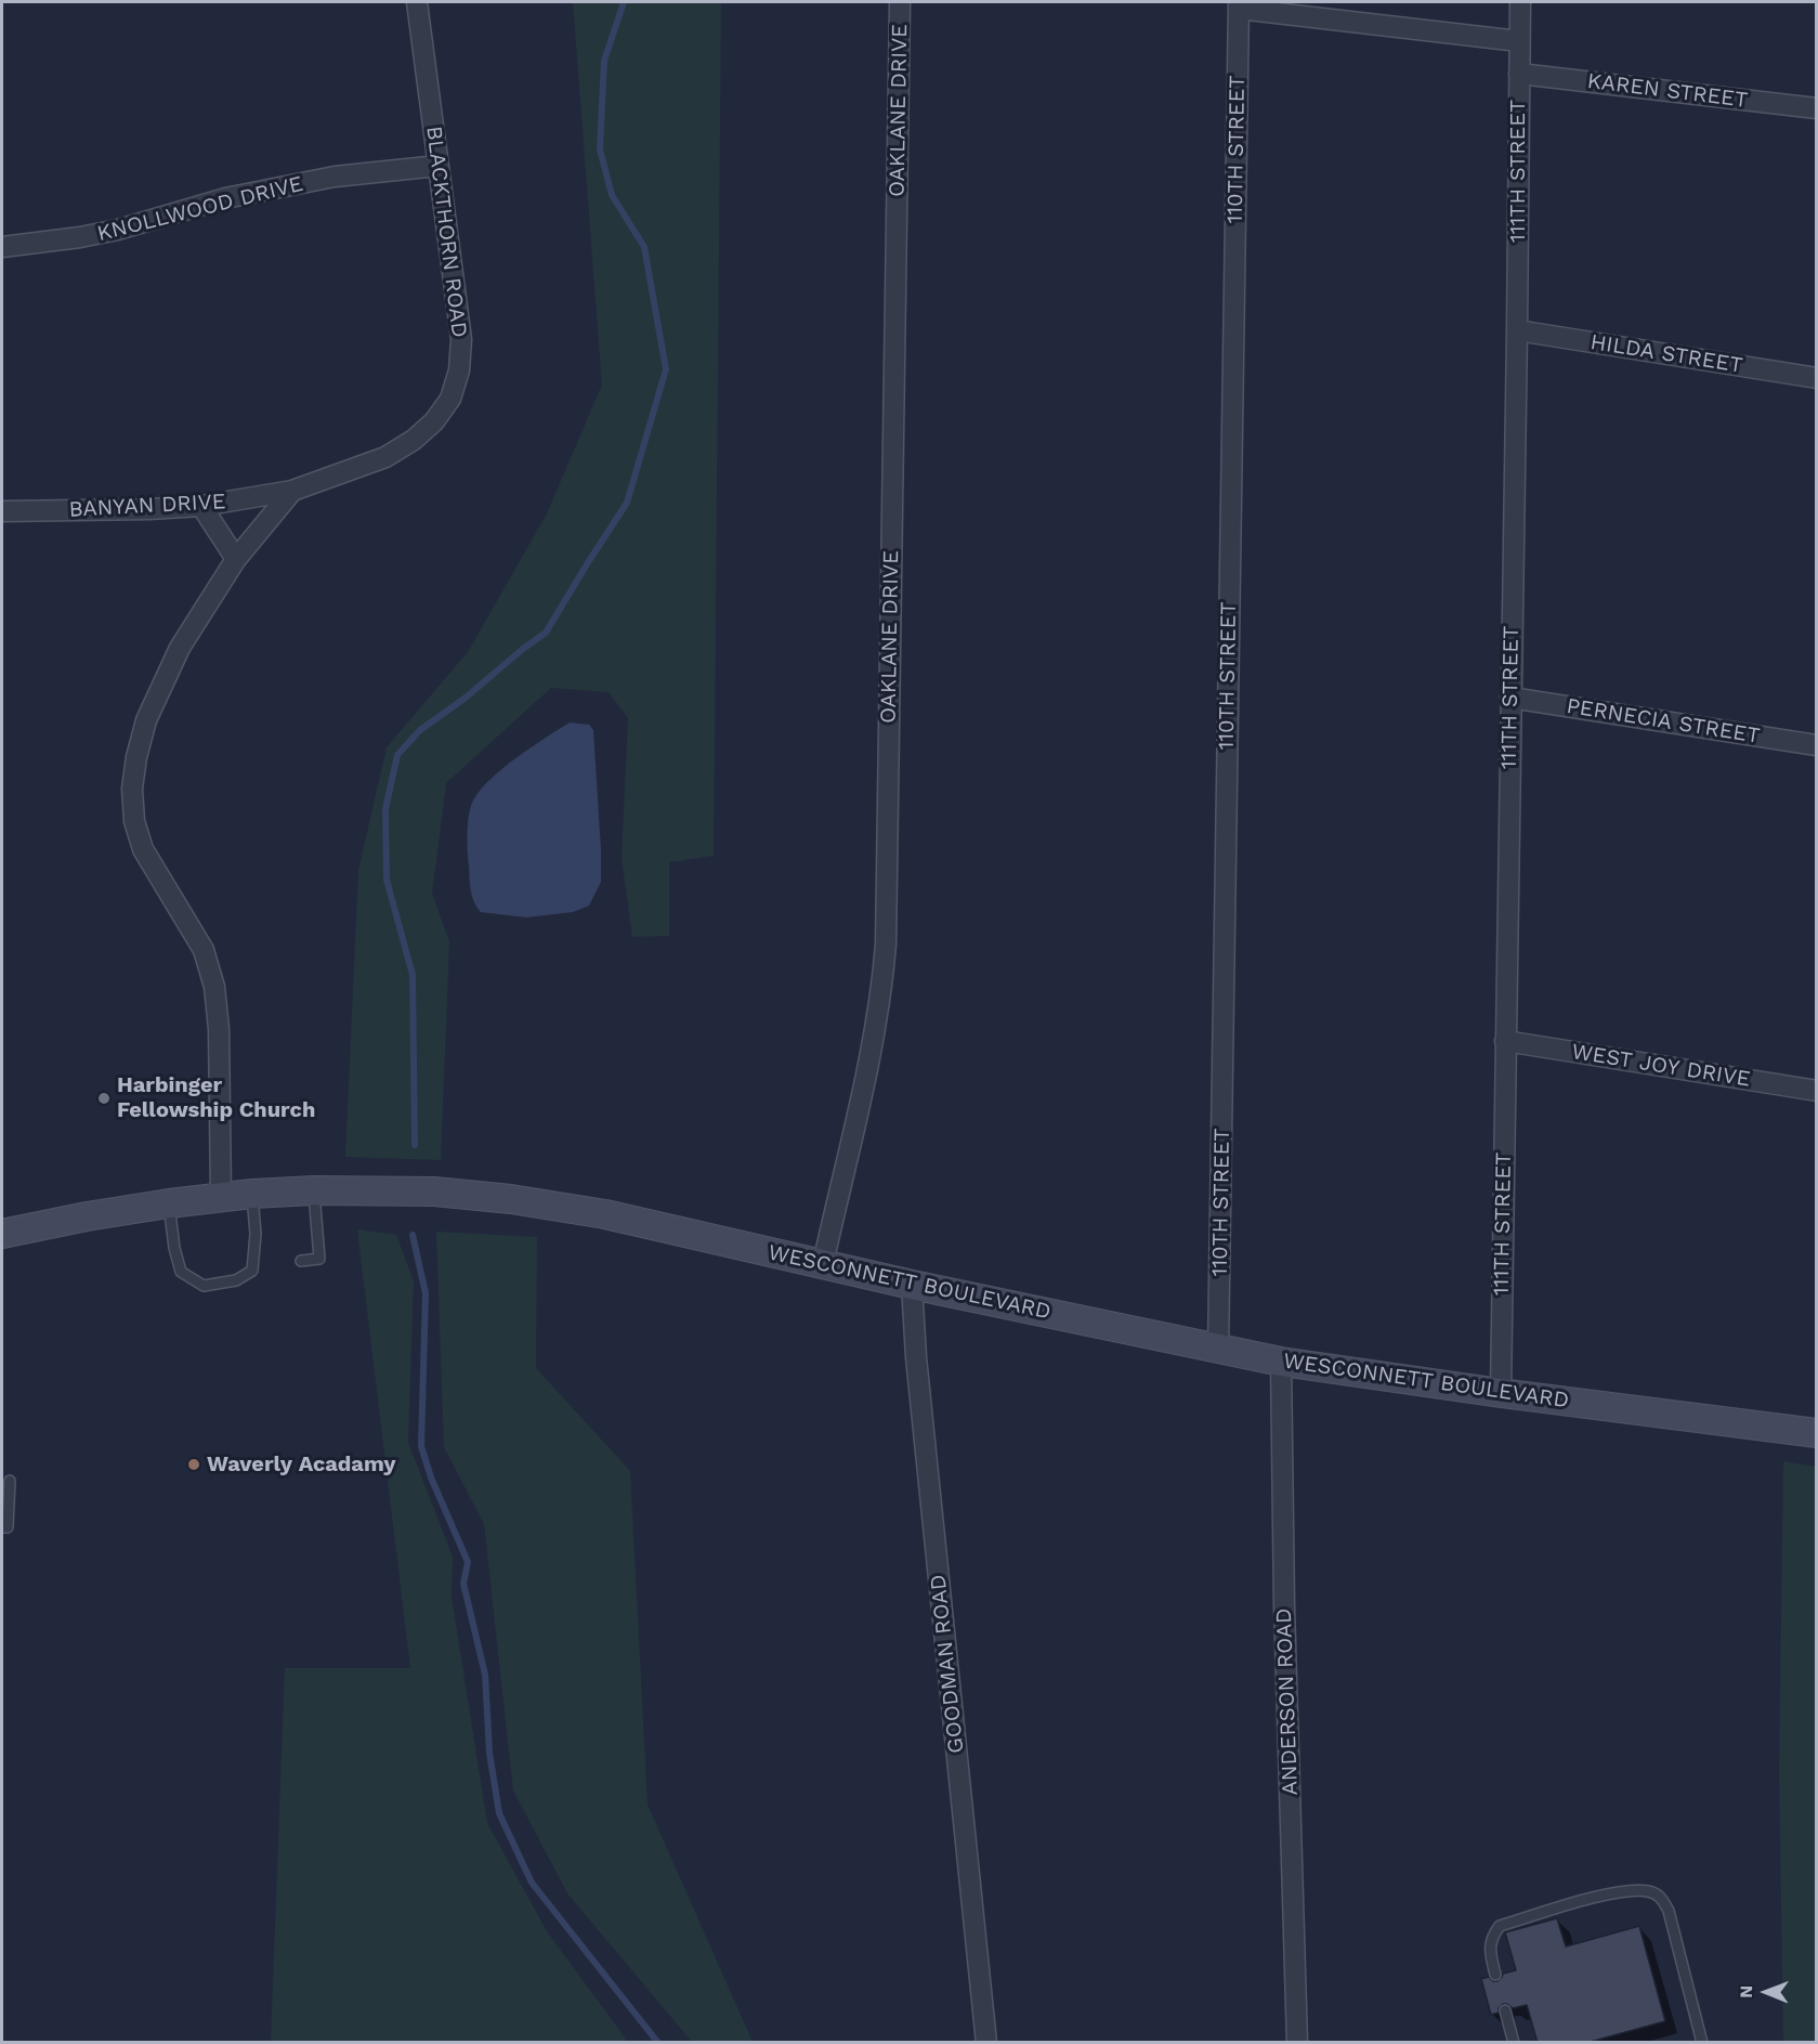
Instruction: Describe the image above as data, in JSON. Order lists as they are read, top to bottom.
{
  "streets": {
    "street": [
      "KAREN STREET",
      "OAKLANE DRIVE",
      "110TH STREET",
      "111TH STREET",
      "KNOLLWOOD DRIVE",
      "BLACKTHORN ROAD",
      "HILDA STREET",
      "BANYAN DRIVE",
      "PERNECIA STREET",
      "WEST JOY DRIVE",
      "WESCONNETT BOULEVARD",
      "GOODMAN ROAD",
      "ANDERSON ROAD"
    ]
  },
  "crossings": [
    ["KAREN STREET", "111TH STREET"],
    ["OAKLANE DRIVE", "WESCONNETT BOULEVARD"],
    ["110TH STREET", "WESCONNETT BOULEVARD"],
    ["111TH STREET", "HILDA STREET"],
    ["111TH STREET", "PERNECIA STREET"],
    ["111TH STREET", "WEST JOY DRIVE"],
    ["111TH STREET", "WESCONNETT BOULEVARD"],
    ["KNOLLWOOD DRIVE", "BLACKTHORN ROAD"],
    ["BLACKTHORN ROAD", "BANYAN DRIVE"],
    ["WESCONNETT BOULEVARD", "GOODMAN ROAD"],
    ["WESCONNETT BOULEVARD", "ANDERSON ROAD"]
  ],
  "places": ["Harbinger Fellowship Church", "Waverly Acadamy"],
  "north": "left"
}
